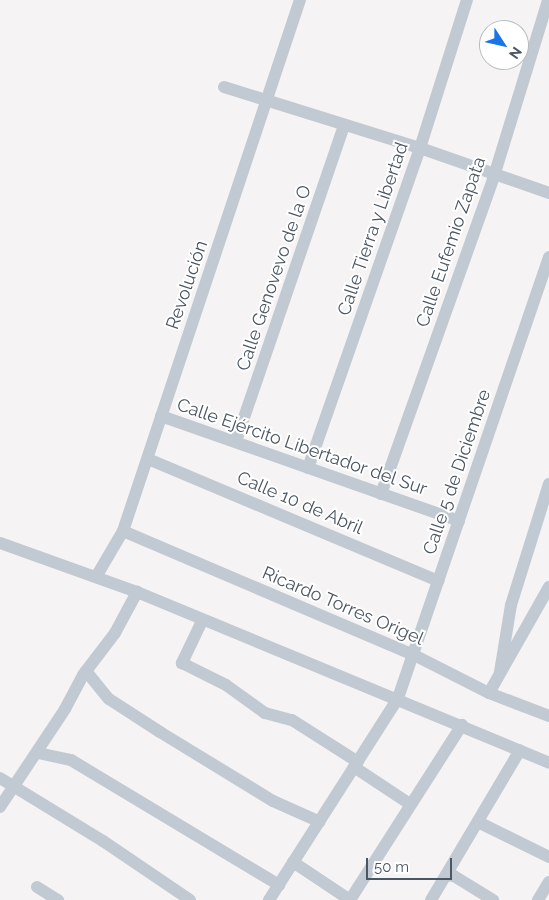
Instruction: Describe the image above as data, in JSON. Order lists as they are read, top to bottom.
{
  "streets": {
    "street": [
      "Calle Tierra y Libertad",
      "Calle Eufemio Zapata",
      "Calle Genovevo de la O",
      "Revolución",
      "Calle Ejército Libertador del Sur",
      "Calle 5 de Diciembre",
      "Calle 10 de Abril",
      "Ricardo Torres Origel"
    ]
  },
  "crossings": [
    ["Calle Tierra y Libertad", "Calle Ejército Libertador del Sur"],
    ["Calle Eufemio Zapata", "Calle Ejército Libertador del Sur"],
    ["Calle Genovevo de la O", "Calle Ejército Libertador del Sur"],
    ["Revolución", "Calle Ejército Libertador del Sur"],
    ["Revolución", "Calle 10 de Abril"],
    ["Revolución", "Ricardo Torres Origel"],
    ["Calle Ejército Libertador del Sur", "Calle 5 de Diciembre"],
    ["Calle 5 de Diciembre", "Calle 10 de Abril"],
    ["Calle 5 de Diciembre", "Ricardo Torres Origel"]
  ],
  "scale_bar": "50 m",
  "north": "bottom right"
}
